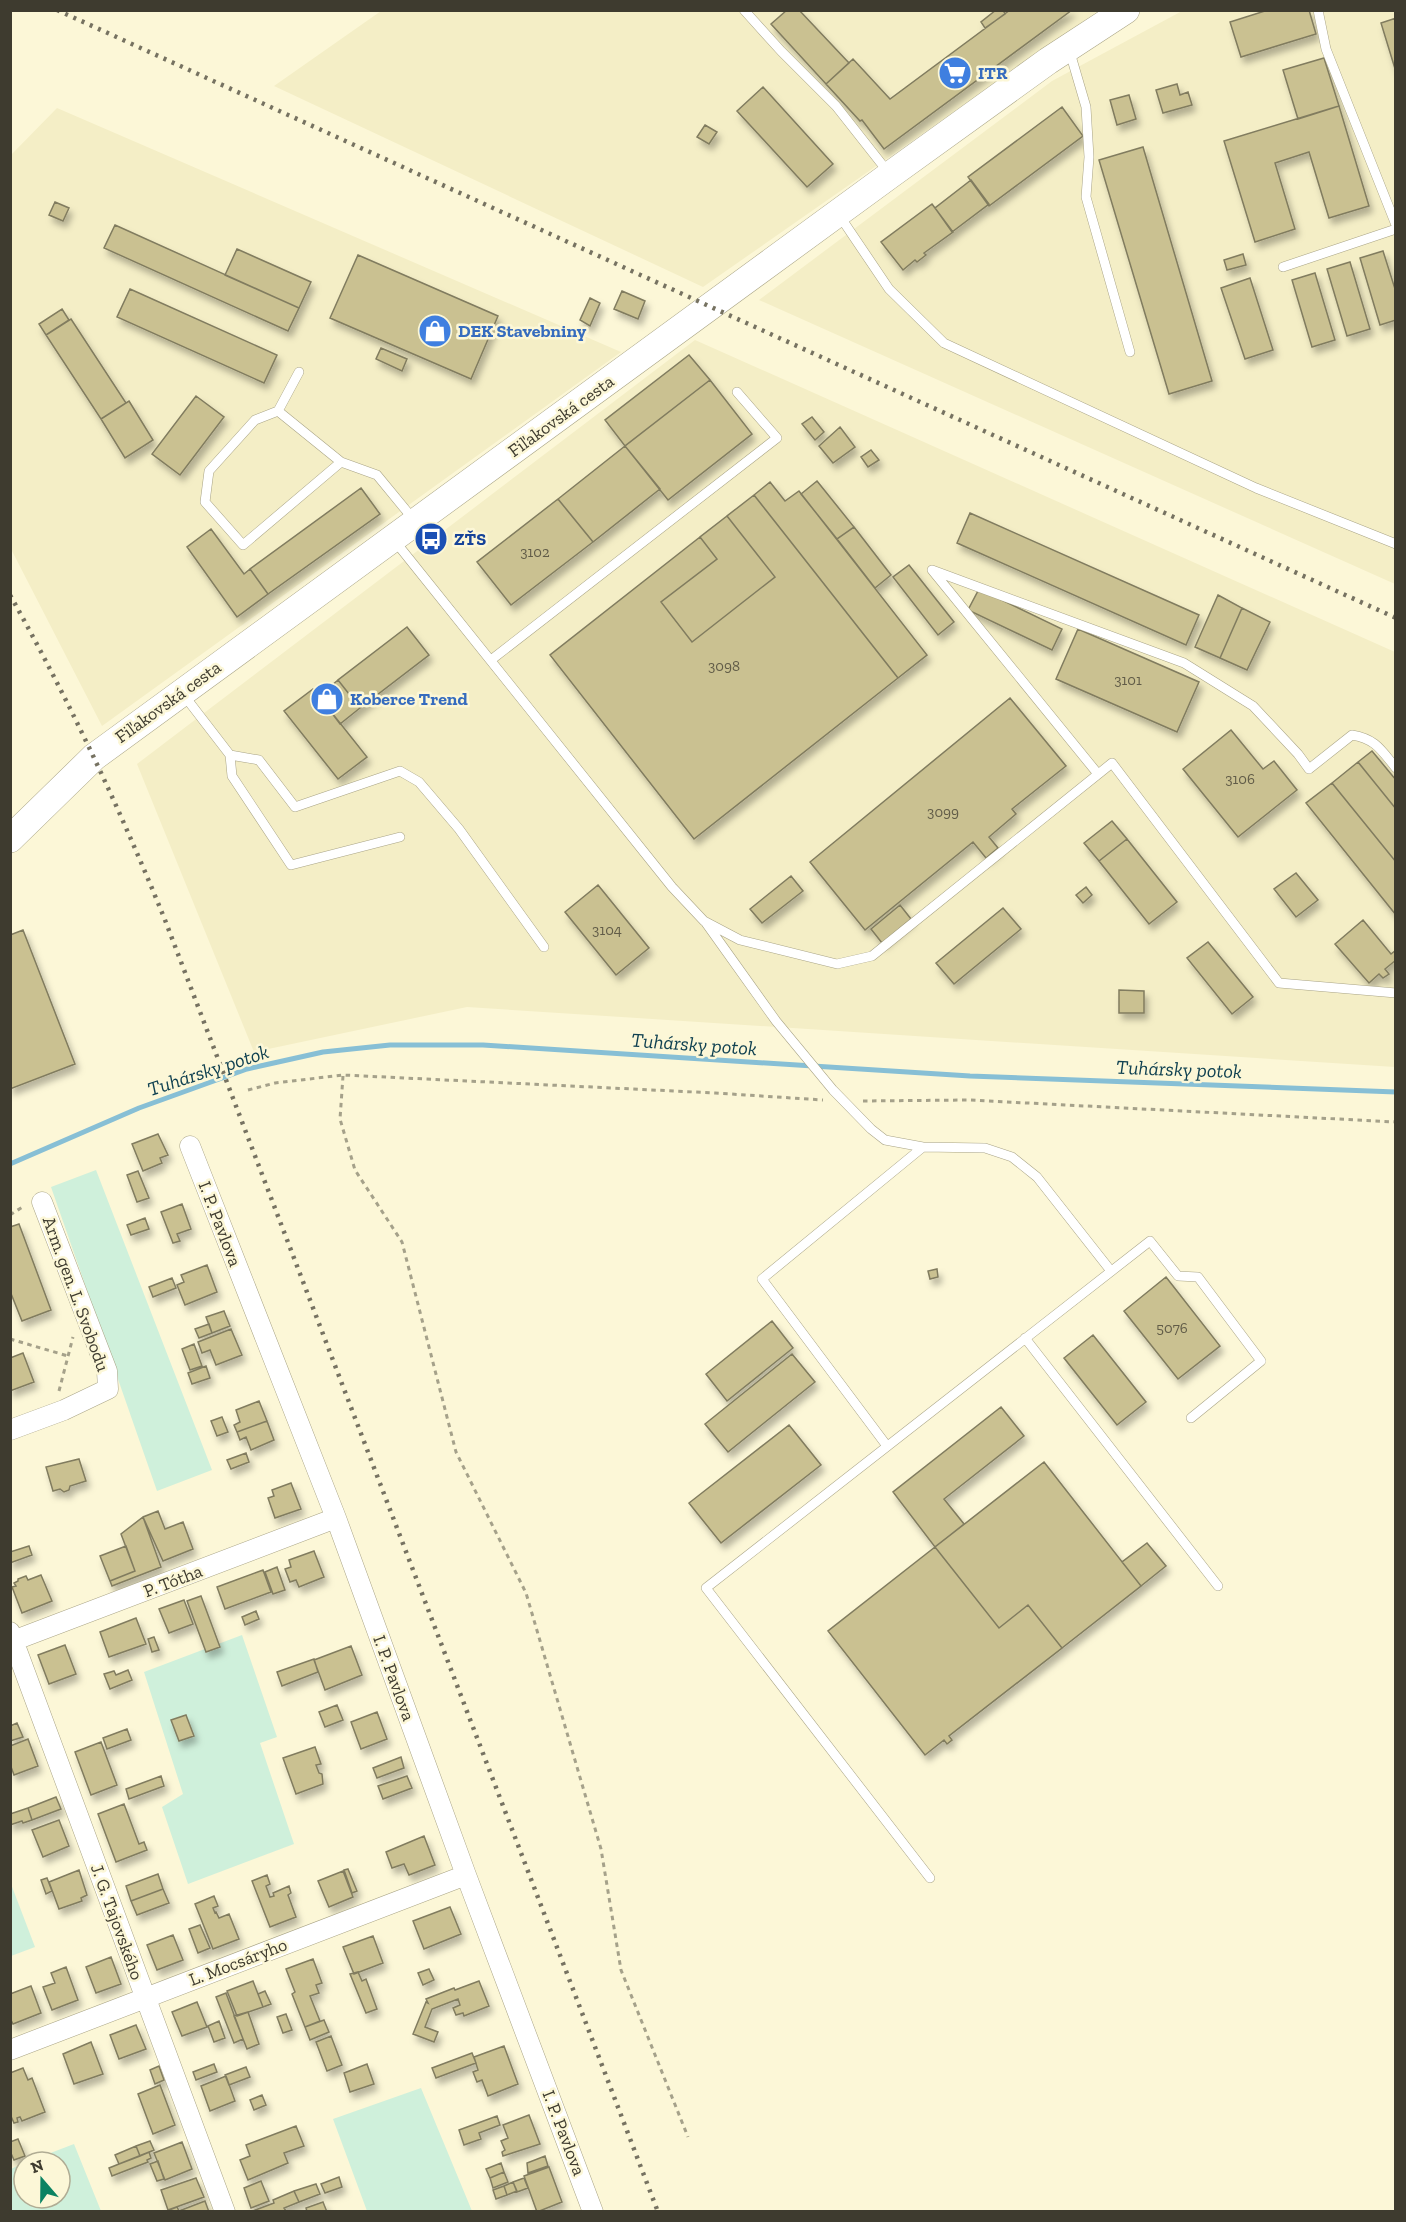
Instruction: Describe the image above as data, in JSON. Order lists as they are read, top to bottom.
{
  "streets": {
    "street": [
      "Fiľakovská cesta",
      "I. P. Pavlova",
      "Arm. gen. L. Svobodu",
      "P. Tótha",
      "J. G. Tajovského",
      "L. Mocsáryho"
    ]
  },
  "crossings": [
    ["I. P. Pavlova", "P. Tótha"],
    ["I. P. Pavlova", "L. Mocsáryho"],
    ["P. Tótha", "J. G. Tajovského"],
    ["J. G. Tajovského", "L. Mocsáryho"]
  ],
  "water": ["Tuhársky potok"],
  "places": {
    "supermarket": ["ITR"],
    "shop": ["DEK Stavebniny", "Koberce Trend"],
    "bus stop": ["ZŤS"]
  },
  "house_numbers": [
    "3102",
    "3098",
    "3101",
    "3106",
    "3099",
    "3104",
    "5076"
  ],
  "north": "top"
}
